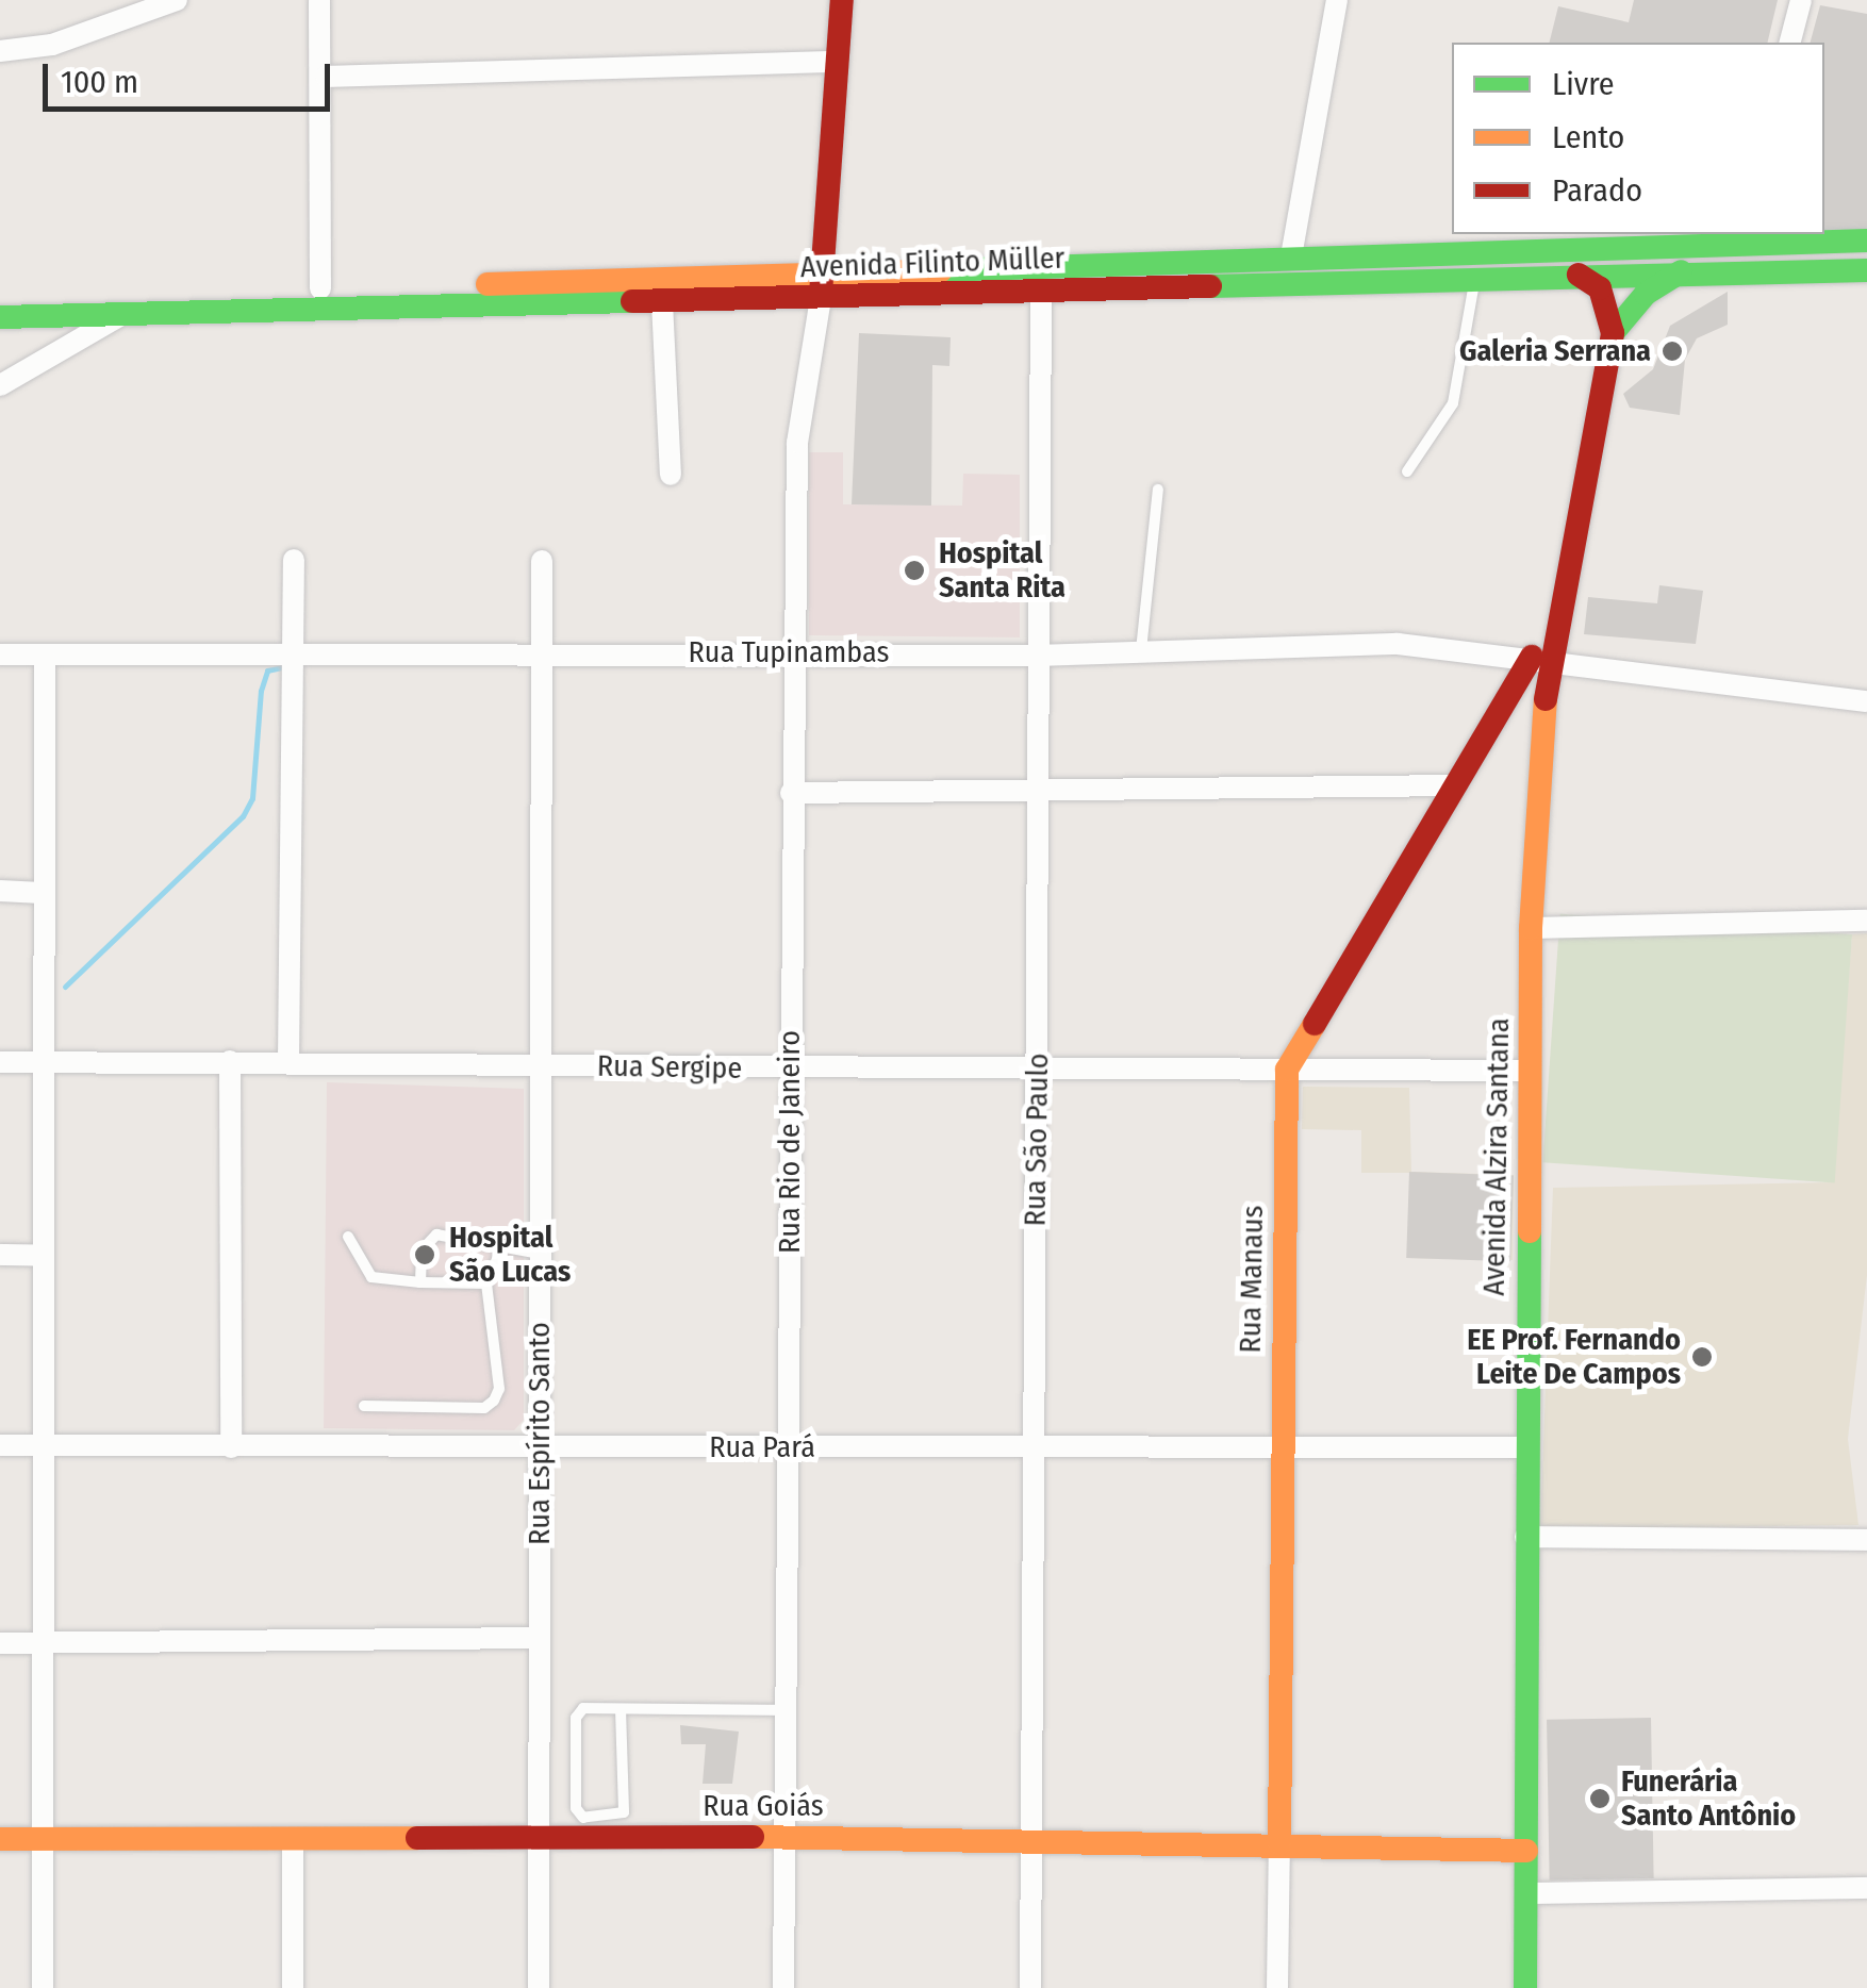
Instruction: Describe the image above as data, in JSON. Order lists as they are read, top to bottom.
{
  "streets": {
    "main road": [
      "Avenida Filinto Müller",
      "Avenida Alzira Santana",
      "Rua Manaus",
      "Rua Goiás"
    ],
    "street": [
      "Rua Tupinambas",
      "Rua Sergipe",
      "Rua São Paulo",
      "Rua Rio de Janeiro",
      "Rua Espírito Santo",
      "Rua Pará"
    ]
  },
  "crossings": [
    ["Avenida Filinto Müller", "Rua São Paulo"],
    ["Avenida Filinto Müller", "Rua Rio de Janeiro"],
    ["Rua Tupinambas", "Rua São Paulo"],
    ["Rua Tupinambas", "Rua Rio de Janeiro"],
    ["Rua Tupinambas", "Avenida Alzira Santana"],
    ["Rua Tupinambas", "Rua Manaus"],
    ["Rua Tupinambas", "Rua Espírito Santo"],
    ["Rua Sergipe", "Rua São Paulo"],
    ["Rua Sergipe", "Rua Rio de Janeiro"],
    ["Rua Sergipe", "Avenida Alzira Santana"],
    ["Rua Sergipe", "Rua Manaus"],
    ["Rua Sergipe", "Rua Espírito Santo"],
    ["Rua São Paulo", "Rua Pará"],
    ["Rua São Paulo", "Rua Goiás"],
    ["Rua Rio de Janeiro", "Rua Pará"],
    ["Rua Rio de Janeiro", "Rua Goiás"],
    ["Avenida Alzira Santana", "Rua Manaus"],
    ["Avenida Alzira Santana", "Rua Pará"],
    ["Avenida Alzira Santana", "Rua Goiás"],
    ["Rua Manaus", "Rua Pará"],
    ["Rua Manaus", "Rua Goiás"],
    ["Rua Espírito Santo", "Rua Pará"],
    ["Rua Espírito Santo", "Rua Goiás"]
  ],
  "places": [
    "Galeria Serrana",
    "Hospital Santa Rita",
    "Hospital São Lucas",
    "EE Prof. Fernando Leite De Campos",
    "Funerária Santo Antônio"
  ],
  "legend": ["Livre", "Lento", "Parado"],
  "scale_bar": "100 m"
}
